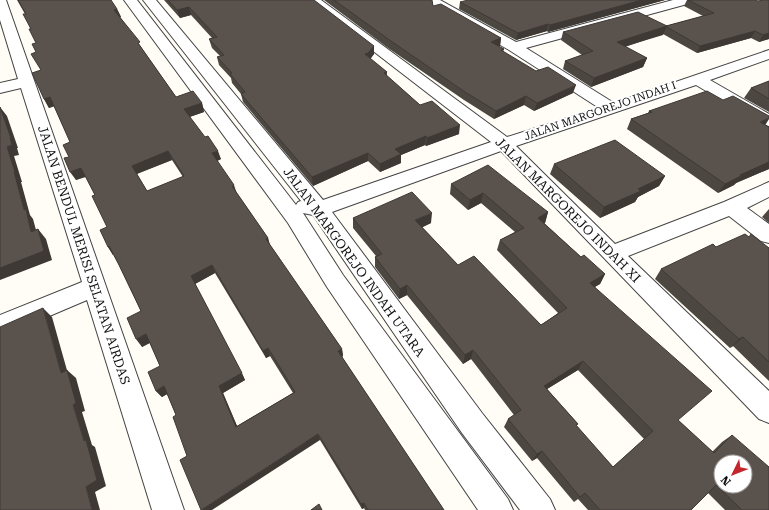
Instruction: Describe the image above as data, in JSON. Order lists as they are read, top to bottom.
{
  "streets": {
    "street": [
      "JALAN MARGOREJO INDAH I",
      "JALAN MARGOREJO INDAH XI",
      "JALAN BENDUL MERISI SELATAN AIRDAS",
      "JALAN MARGOREJO INDAH UTARA"
    ]
  },
  "crossings": [
    ["JALAN MARGOREJO INDAH I", "JALAN MARGOREJO INDAH XI"],
    ["JALAN MARGOREJO INDAH I", "JALAN MARGOREJO INDAH UTARA"]
  ],
  "north": "bottom left"
}
